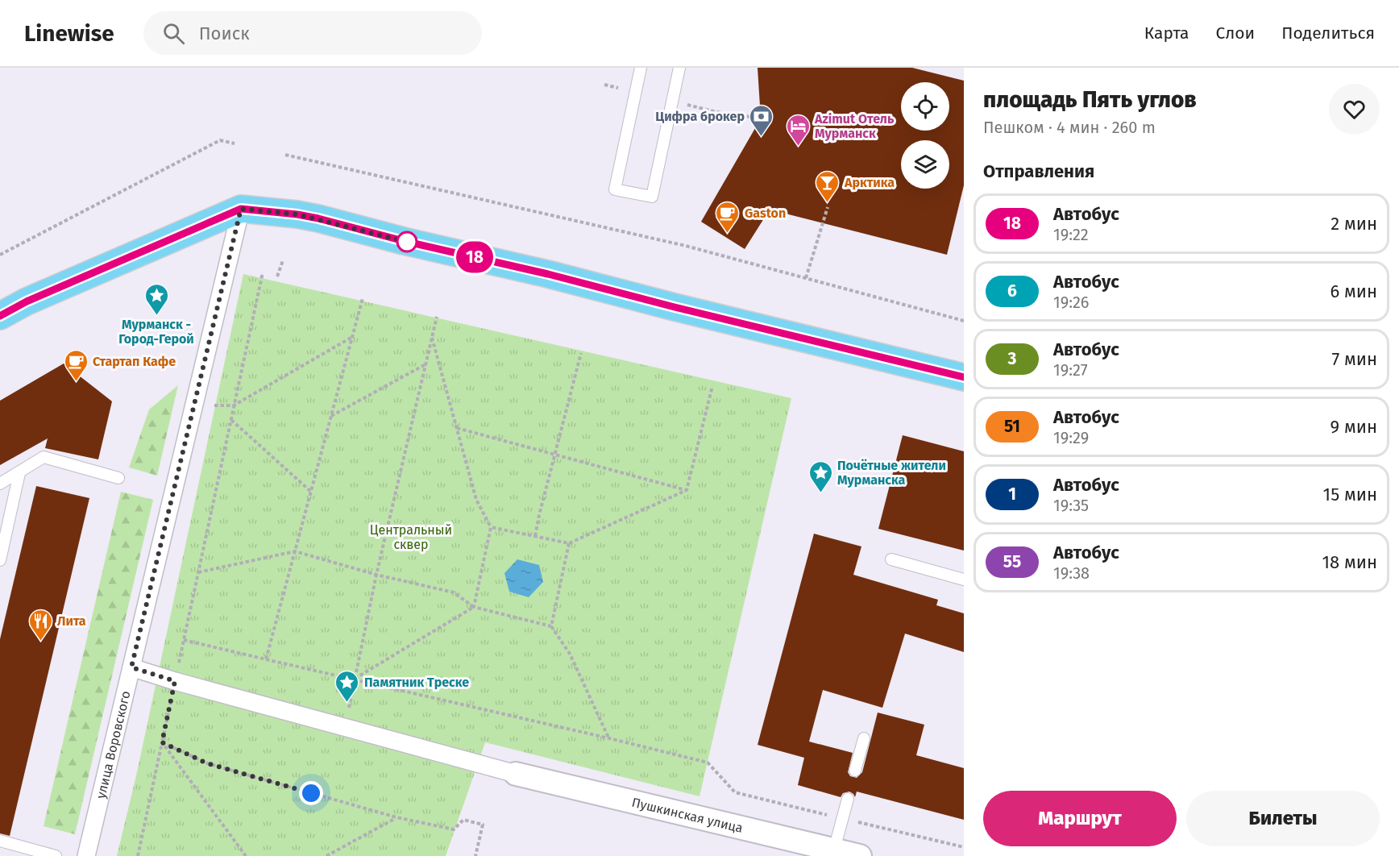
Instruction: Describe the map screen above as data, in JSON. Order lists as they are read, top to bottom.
{
  "streets": {
    "street": ["улица Воровского", "Пушкинская улица"]
  },
  "parks": ["Центральный сквер"],
  "places": {
    "bank": ["Цифра брокер"],
    "hotel": ["Azimut Отель Мурманск"],
    "bar": ["Арктика"],
    "cafe": ["Gaston", "Стартап Кафе"],
    "place": ["Мурманск - Город-Герой", "Почётные жители Мурманска", "Памятник Треске"],
    "restaurant": ["Лита"]
  },
  "lines": ["bus line 18"],
  "page": {
    "header": "Linewise",
    "search": "Поиск",
    "nav": ["Карта", "Слои", "Поделиться"],
    "on_map": "18",
    "heading": [
      ["площадь Пять углов", "Пешком · 4 мин · 260 m"],
      "Отправления"
    ],
    "list": [
      {
        "mark": "18",
        "name": "Автобус",
        "note": "19:22",
        "value": "2 мин"
      },
      {
        "mark": "6",
        "name": "Автобус",
        "note": "19:26",
        "value": "6 мин"
      },
      {
        "mark": "3",
        "name": "Автобус",
        "note": "19:27",
        "value": "7 мин"
      },
      {
        "mark": "51",
        "name": "Автобус",
        "note": "19:29",
        "value": "9 мин"
      },
      {
        "mark": "1",
        "name": "Автобус",
        "note": "19:35",
        "value": "15 мин"
      },
      {
        "mark": "55",
        "name": "Автобус",
        "note": "19:38",
        "value": "18 мин"
      }
    ],
    "buttons": ["Маршрут", "Билеты"]
  }
}
